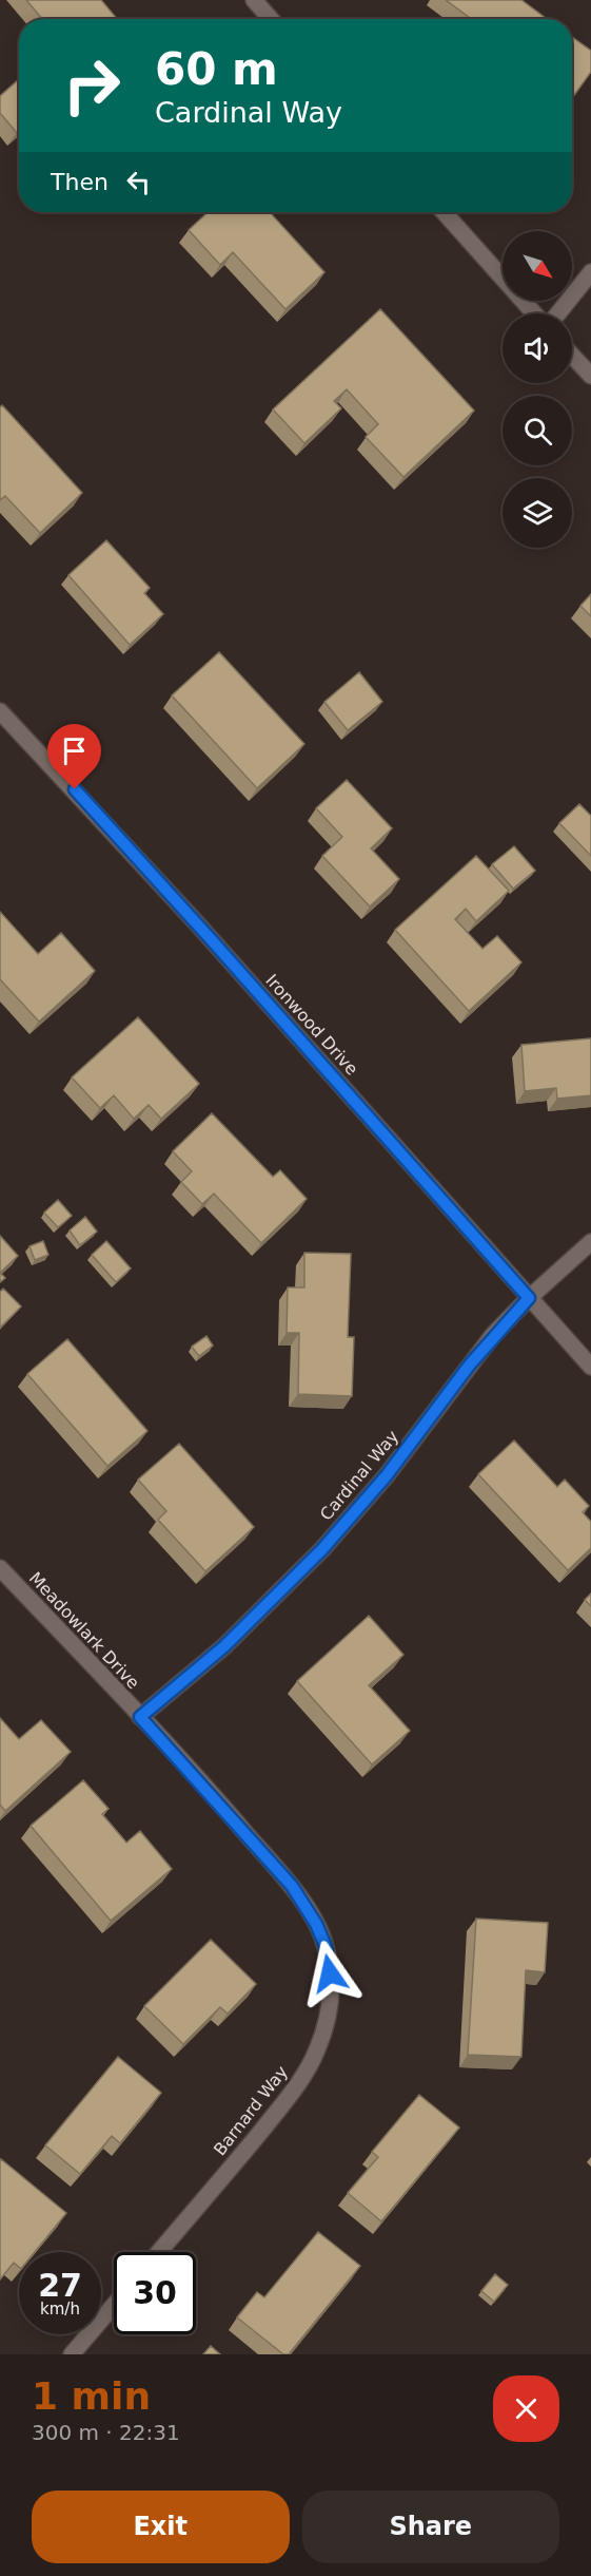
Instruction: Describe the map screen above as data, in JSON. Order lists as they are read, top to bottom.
{
  "streets": {
    "street": [
      "Ironwood Drive",
      "Cardinal Way",
      "Meadowlark Drive",
      "Barnard Way"
    ]
  },
  "crossings": [
    ["Ironwood Drive", "Cardinal Way"],
    ["Cardinal Way", "Meadowlark Drive"],
    ["Meadowlark Drive", "Barnard Way"]
  ],
  "north": "bottom right",
  "page": {
    "turn": ["60 m", "Cardinal Way"],
    "then": "Then",
    "speed": "27 km/h",
    "limit": "30",
    "heading": ["1 min", "300 m · 22:31"],
    "buttons": ["Exit", "Share"]
  }
}
